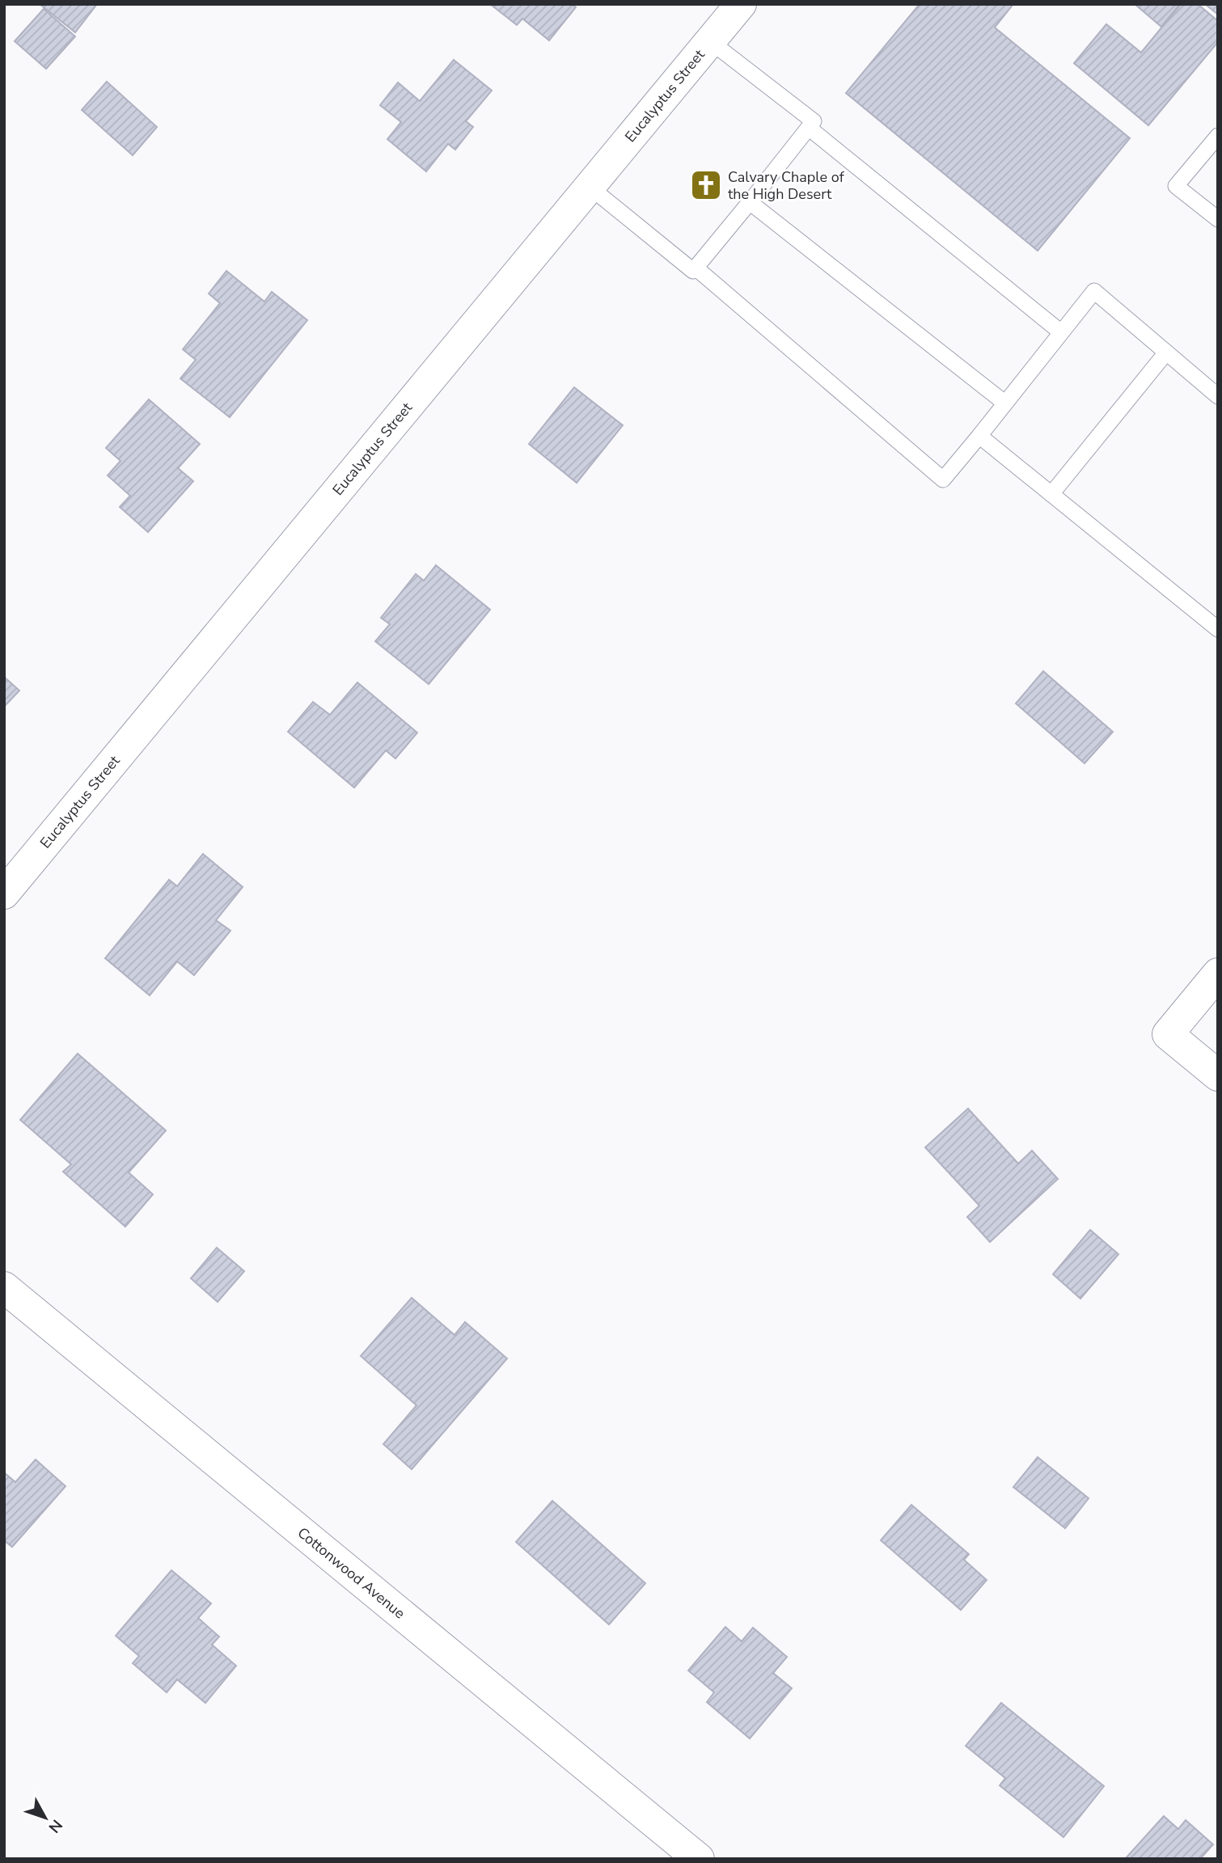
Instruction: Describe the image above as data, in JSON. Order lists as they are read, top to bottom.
{
  "streets": {
    "main road": ["Eucalyptus Street", "Cottonwood Avenue"]
  },
  "places": {
    "church": ["Calvary Chaple of the High Desert"]
  },
  "north": "bottom right"
}
